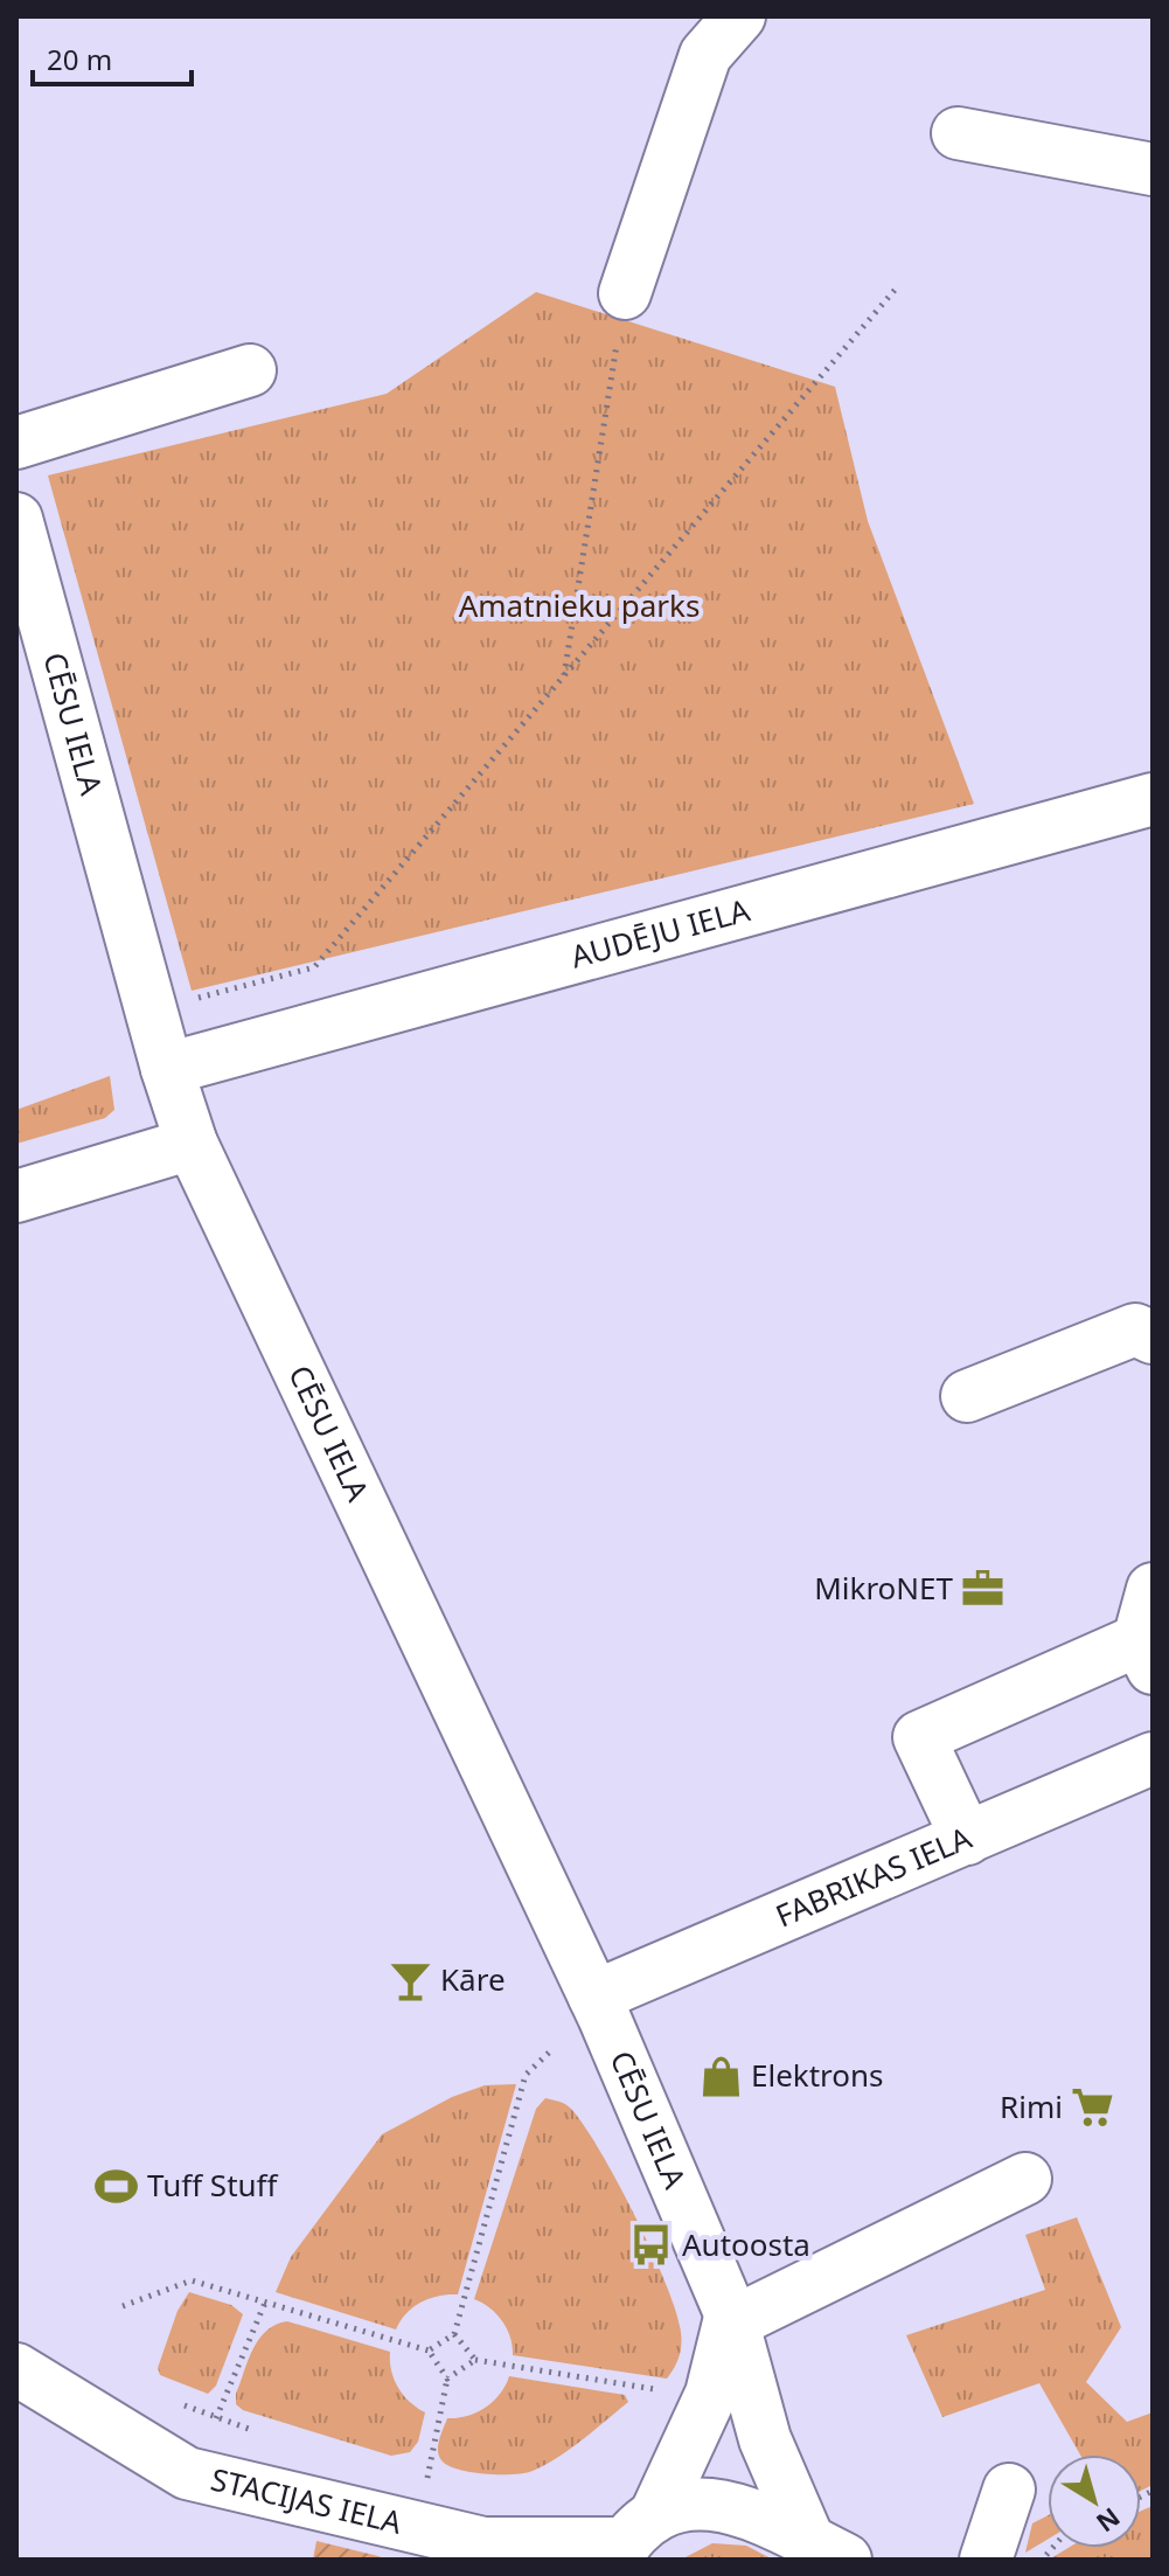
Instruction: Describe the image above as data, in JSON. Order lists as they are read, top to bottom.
{
  "streets": {
    "street": [
      "CĒSU IELA",
      "AUDĒJU IELA",
      "FABRIKAS IELA",
      "STACIJAS IELA"
    ]
  },
  "crossings": [
    ["CĒSU IELA", "AUDĒJU IELA"],
    ["CĒSU IELA", "FABRIKAS IELA"],
    ["CĒSU IELA", "STACIJAS IELA"]
  ],
  "parks": ["Amatnieku parks"],
  "places": {
    "office": ["MikroNET"],
    "bar": ["Kāre"],
    "shop": ["Elektrons"],
    "supermarket": ["Rimi"],
    "sports": ["Tuff Stuff"],
    "bus stop": ["Autoosta"]
  },
  "scale_bar": "20 m",
  "north": "bottom right"
}
